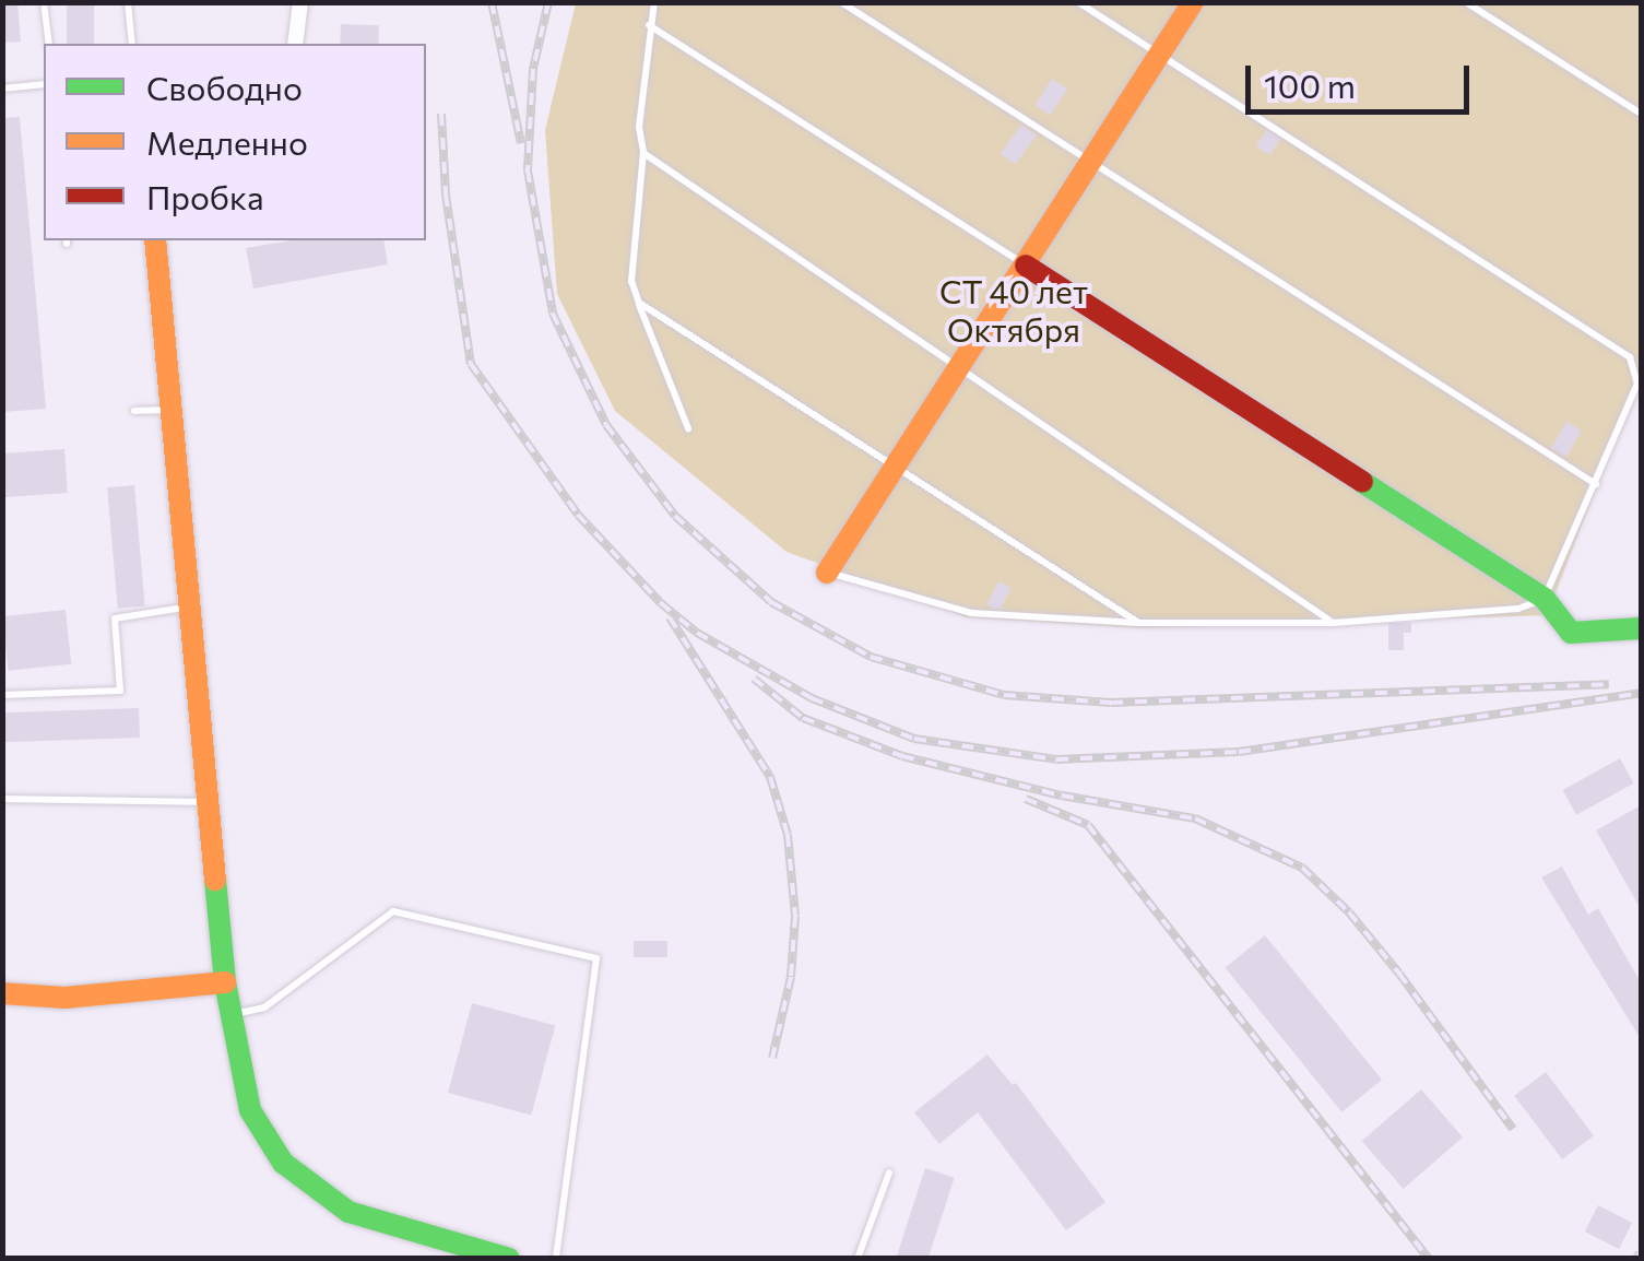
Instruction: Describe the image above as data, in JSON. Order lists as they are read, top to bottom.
{
  "parks": ["СТ 40 лет Октября"],
  "legend": ["Свободно", "Медленно", "Пробка"],
  "scale_bar": "100 m"
}
